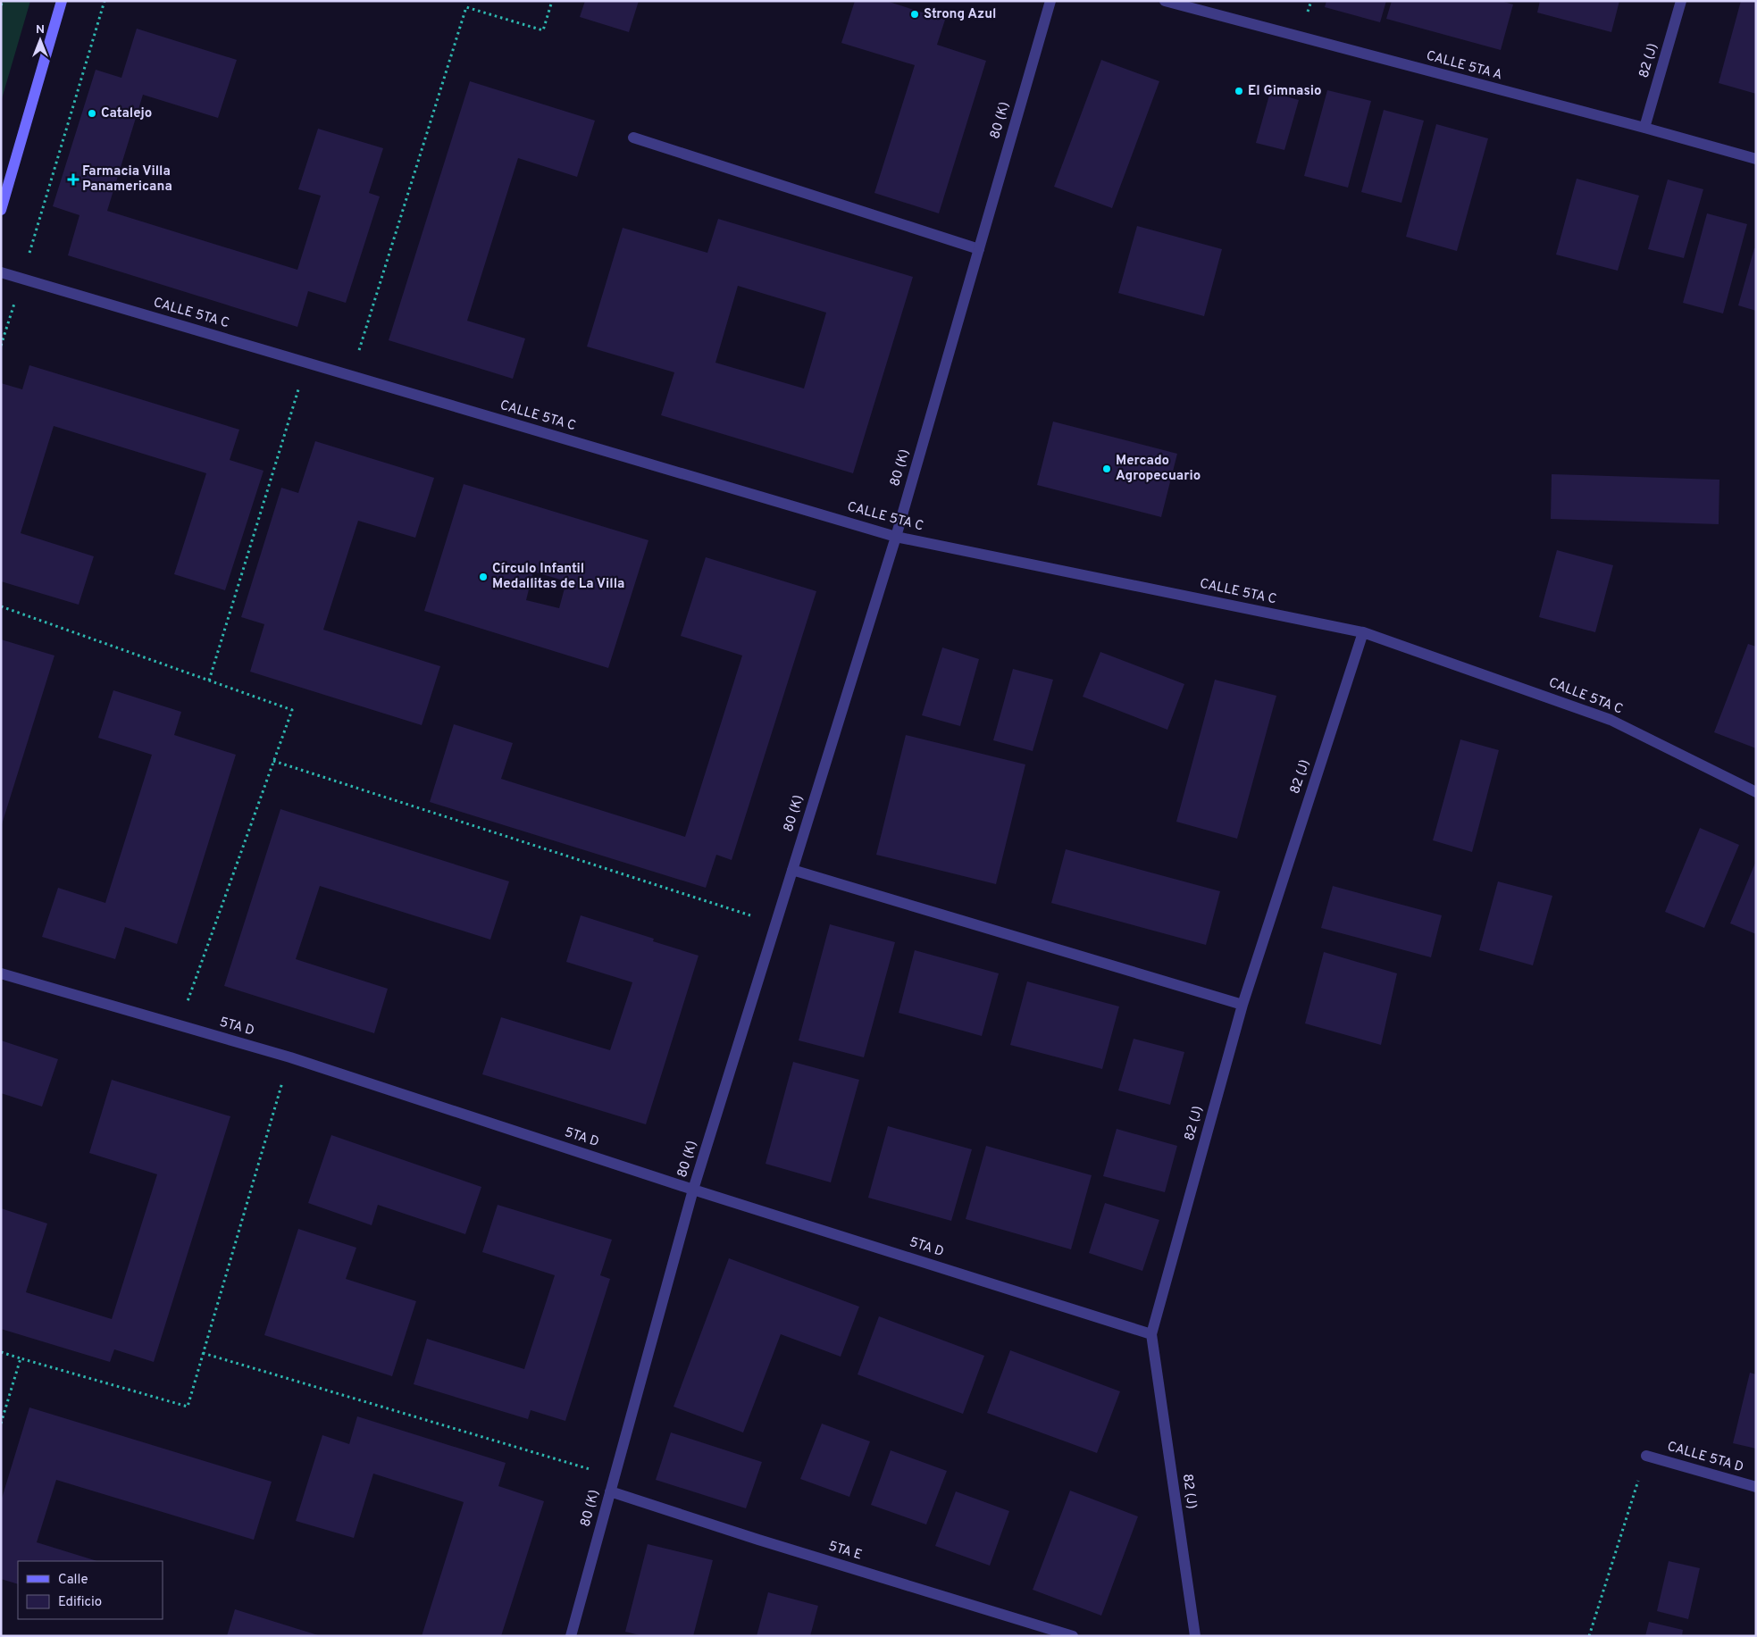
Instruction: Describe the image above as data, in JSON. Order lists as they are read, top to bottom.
{
  "streets": {
    "street": [
      "82 (J)",
      "CALLE 5TA A",
      "80 (K)",
      "CALLE 5TA C",
      "5TA D",
      "CALLE 5TA D",
      "5TA E"
    ]
  },
  "crossings": [
    ["82 (J)", "CALLE 5TA A"],
    ["82 (J)", "CALLE 5TA C"],
    ["82 (J)", "5TA D"],
    ["80 (K)", "CALLE 5TA C"],
    ["80 (K)", "5TA D"],
    ["80 (K)", "5TA E"]
  ],
  "places": {
    "other": [
      "Strong Azul",
      "El Gimnasio",
      "Catalejo",
      "Mercado Agropecuario",
      "Círculo Infantil Medallitas de La Villa"
    ],
    "health": ["Farmacia Villa Panamericana"]
  },
  "legend": ["Calle", "Edificio"],
  "north": "top"
}
